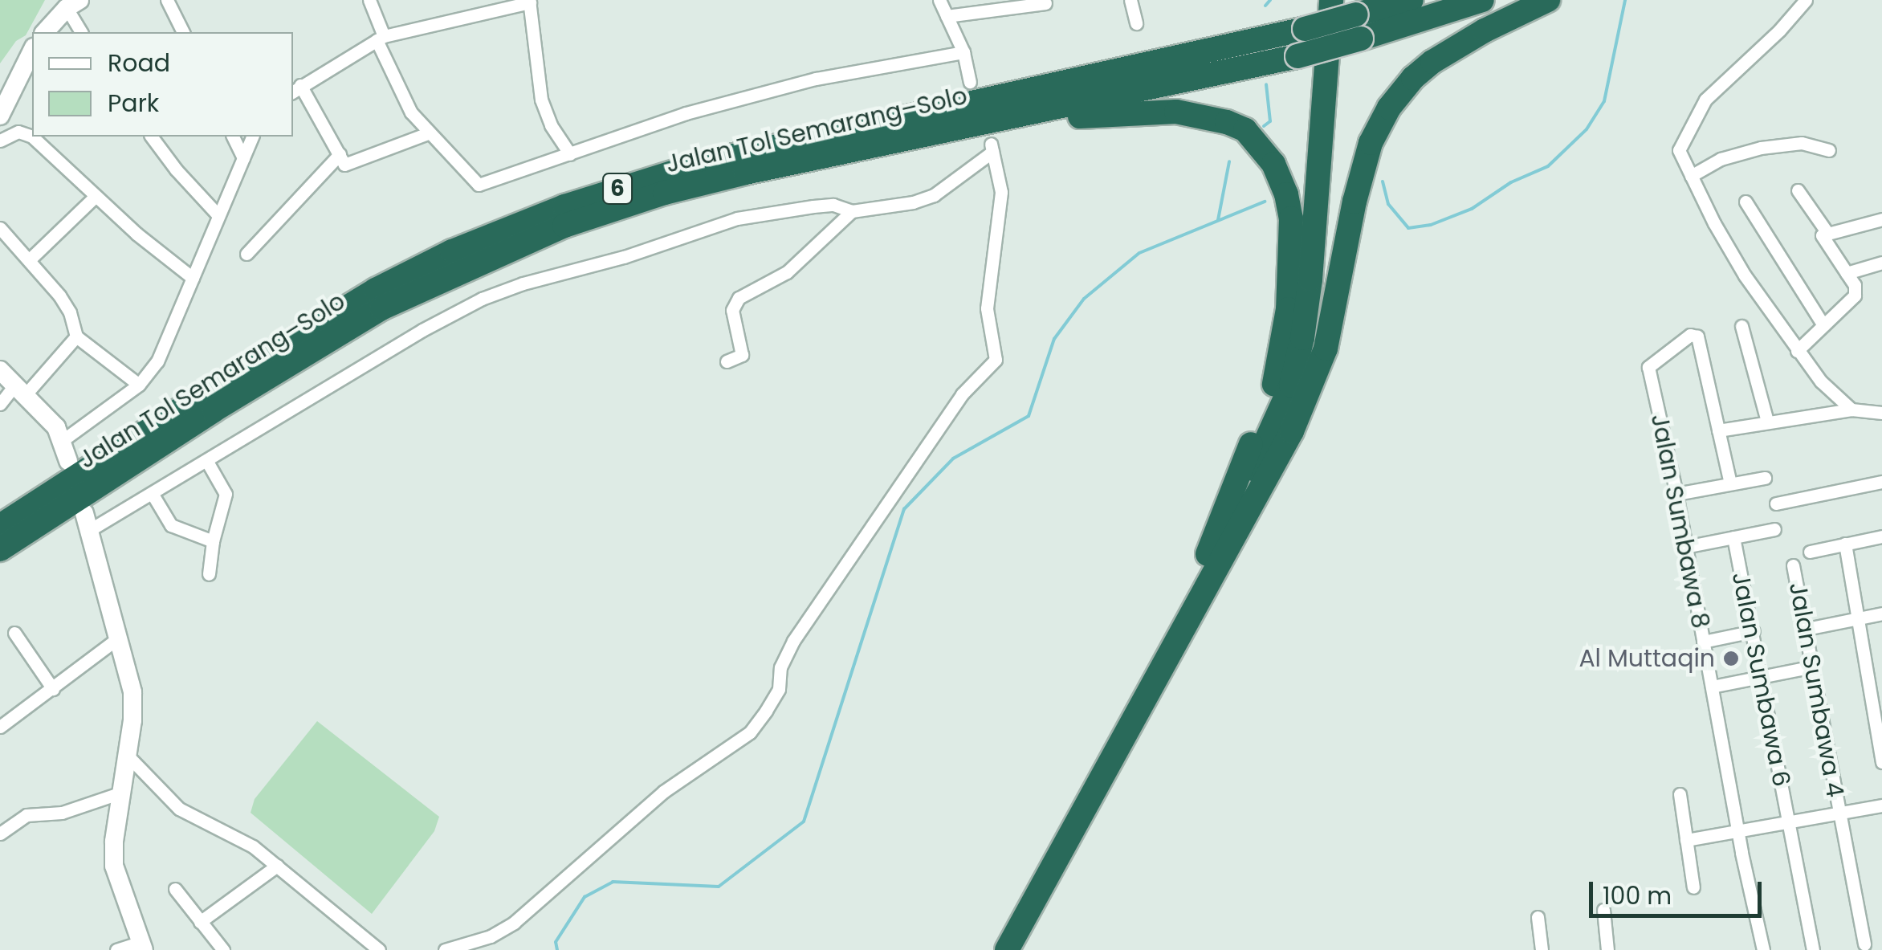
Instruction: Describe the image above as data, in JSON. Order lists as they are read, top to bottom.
{
  "streets": {
    "highway": ["Jalan Tol Semarang–Solo", "6"],
    "street": ["Jalan Sumbawa 8", "Jalan Sumbawa 6", "Jalan Sumbawa 4"]
  },
  "places": ["Al Muttaqin"],
  "legend": ["Road", "Park"],
  "scale_bar": "100 m"
}
